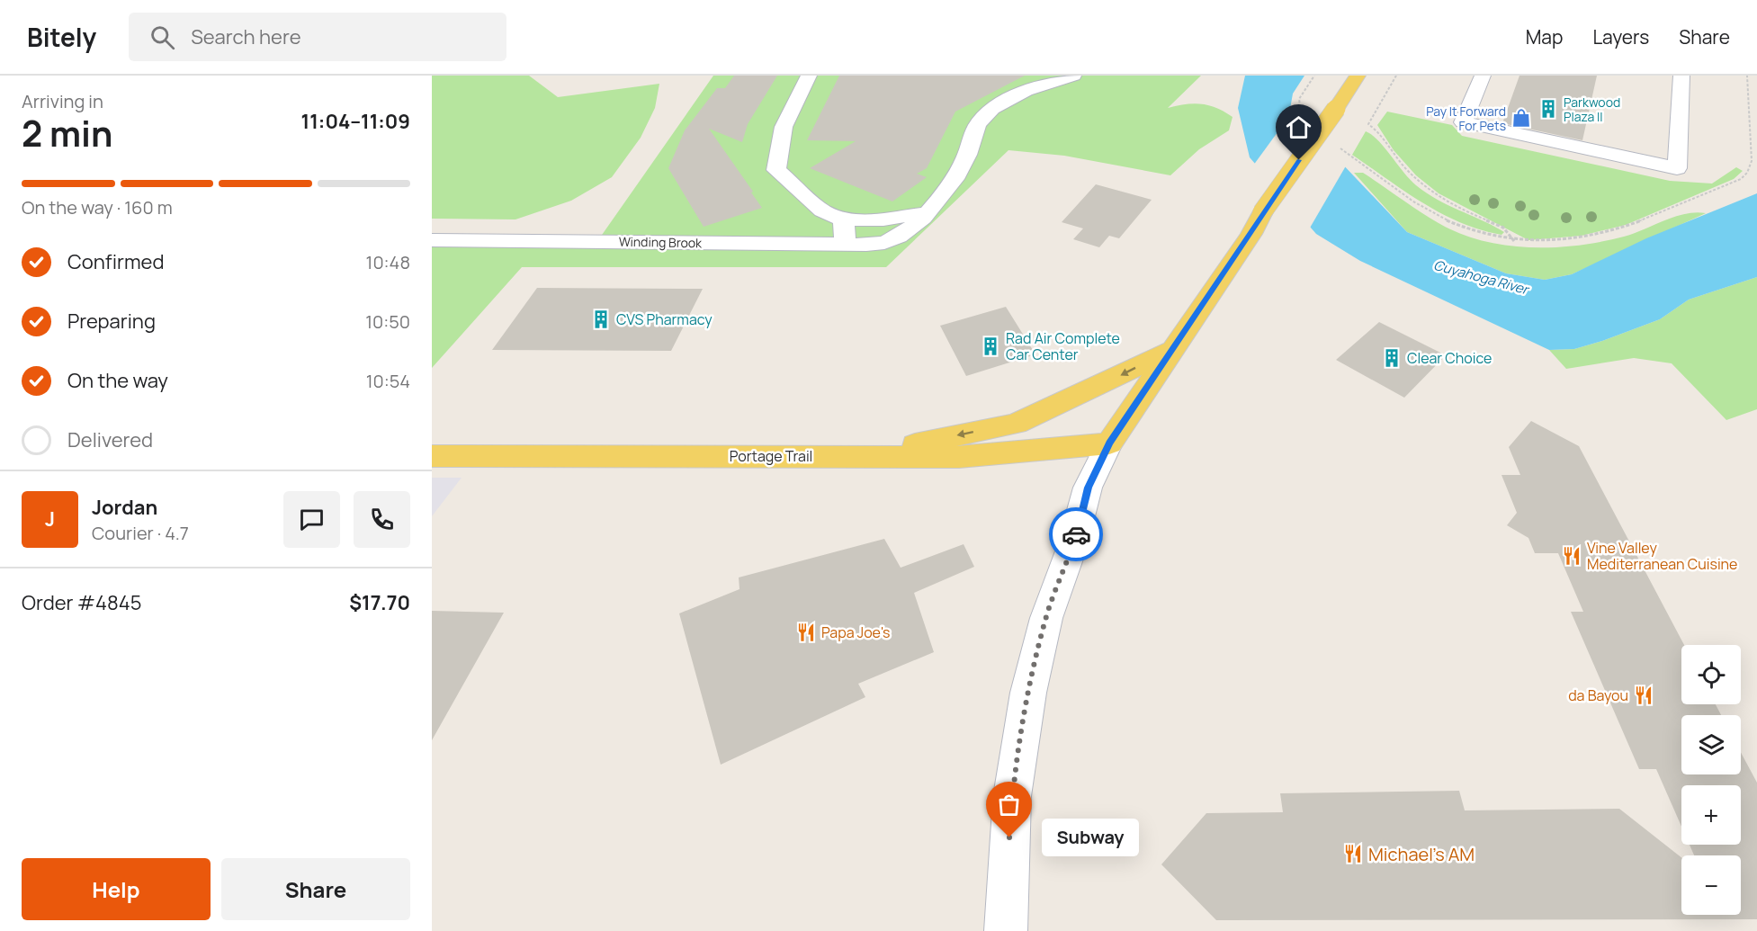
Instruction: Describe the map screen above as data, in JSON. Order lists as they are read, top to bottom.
{
  "streets": {
    "main road": ["Portage Trail"],
    "street": ["Winding Brook"]
  },
  "water": ["Cuyahoga River"],
  "places": {
    "building": [
      "Parkwood Plaza II",
      "CVS Pharmacy",
      "Rad Air Complete Car Center",
      "Clear Choice"
    ],
    "shop": ["Pay It Forward For Pets"],
    "restaurant": [
      "Vine Valley Mediterranean Cuisine",
      "Papa Joe's",
      "da Bayou",
      "Michael's AM"
    ],
    "other": ["Subway"]
  },
  "page": {
    "header": "Bitely",
    "search": "Search here",
    "nav": ["Map", "Layers", "Share"],
    "heading": ["2 min", "Arriving in", "11:04–11:09"],
    "panel": [
      "Jordan",
      "Courier · 4.7",
      "Order #4845",
      "$17.70"
    ],
    "bar": "On the way · 160 m",
    "list": [
      ["Confirmed", "10:48"],
      ["Preparing", "10:50"],
      ["On the way", "10:54"],
      "Delivered"
    ],
    "round": "J",
    "map_buttons": ["+", "−"],
    "bubble": "Subway",
    "buttons": ["Help", "Share"]
  }
}
